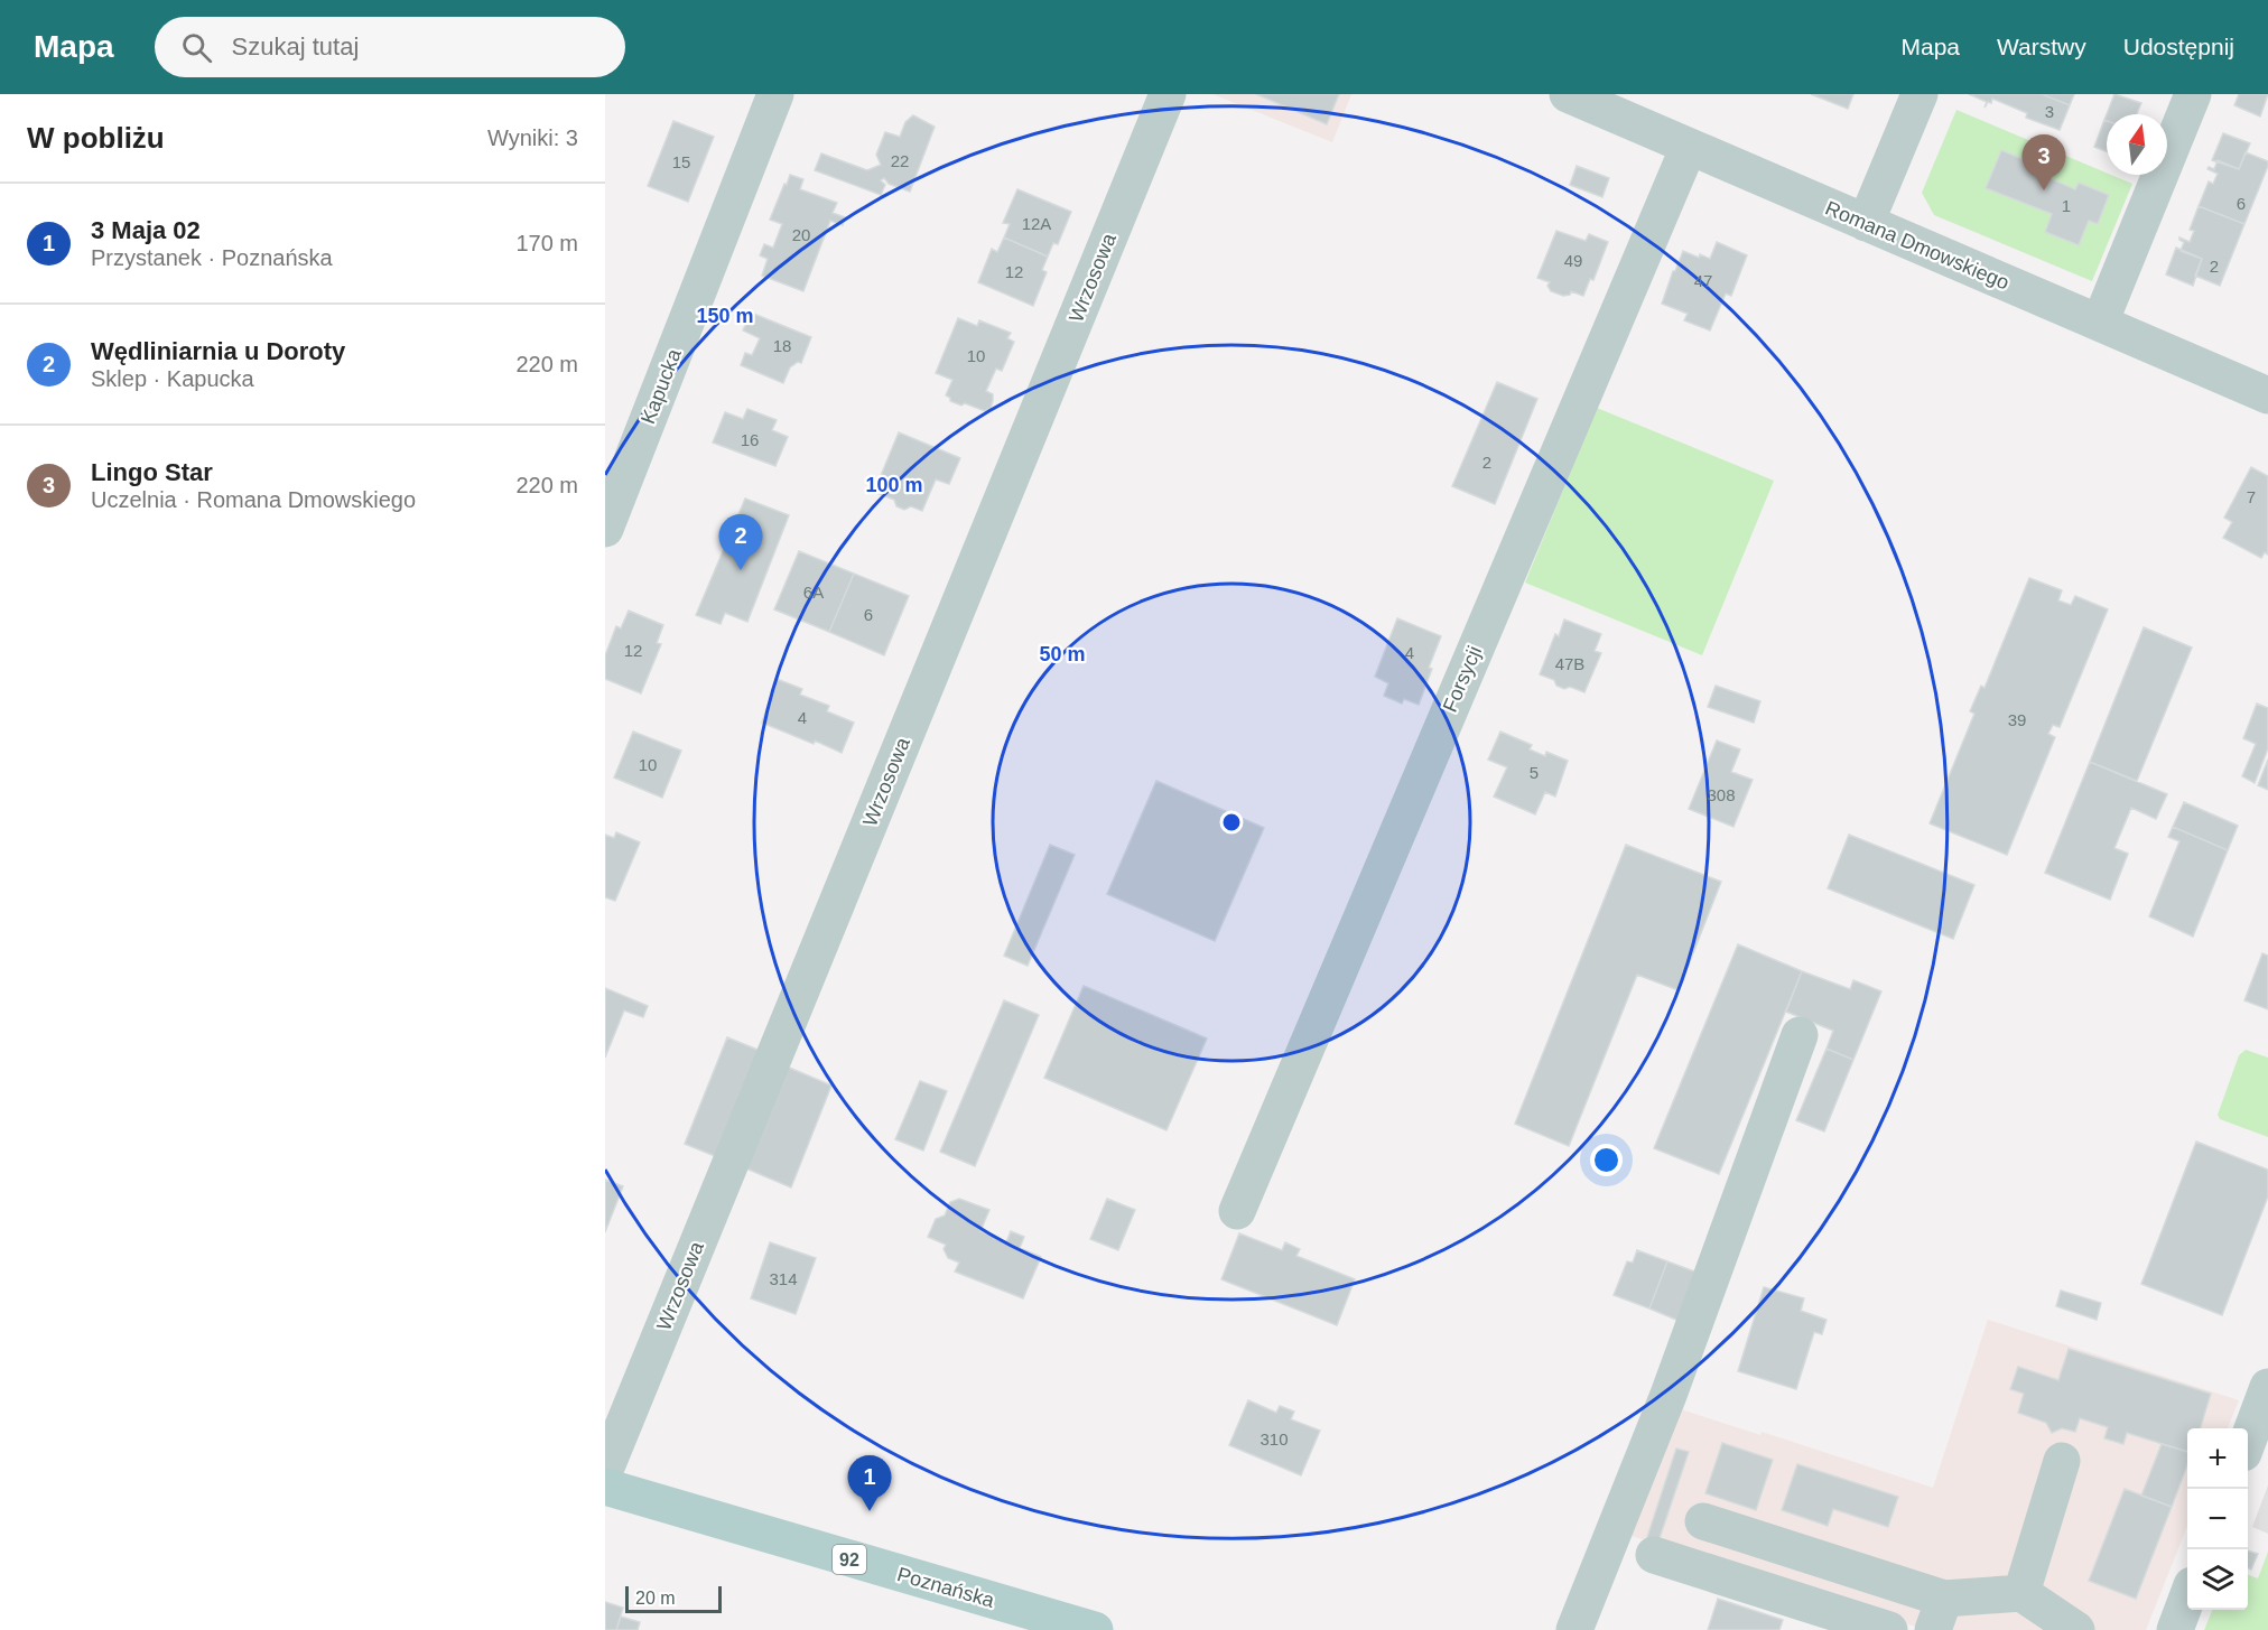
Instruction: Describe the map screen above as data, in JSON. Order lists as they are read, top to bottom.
{
  "streets": {
    "main road": ["92", "Poznańska"],
    "street": [
      "Romana Dmowskiego",
      "Wrzosowa",
      "Kapucka",
      "Forsycji"
    ]
  },
  "crossings": [
    ["Romana Dmowskiego", "Forsycji"]
  ],
  "house_numbers": [
    "3",
    "22",
    "15",
    "6",
    "1",
    "12A",
    "20",
    "49",
    "2",
    "12",
    "47",
    "18",
    "10",
    "16",
    "2",
    "7",
    "6A",
    "6",
    "12",
    "4",
    "47B",
    "4",
    "39",
    "10",
    "5",
    "308",
    "314",
    "310"
  ],
  "scale_bar": "20 m",
  "north": "top",
  "page": {
    "header": "Mapa",
    "search": "Szukaj tutaj",
    "nav": ["Mapa", "Warstwy", "Udostępnij"],
    "heading": ["W pobliżu", "Wyniki: 3"],
    "pins": ["3", "2", "1"],
    "list": [
      {
        "mark": "1",
        "name": "3 Maja 02",
        "note": "Przystanek · Poznańska",
        "value": "170 m"
      },
      {
        "mark": "2",
        "name": "Wędliniarnia u Doroty",
        "note": "Sklep · Kapucka",
        "value": "220 m"
      },
      {
        "mark": "3",
        "name": "Lingo Star",
        "note": "Uczelnia · Romana Dmowskiego",
        "value": "220 m"
      }
    ],
    "map_buttons": ["+", "−"],
    "scale": "20 m"
  },
  "rings": ["150 m", "100 m", "50 m"]
}
